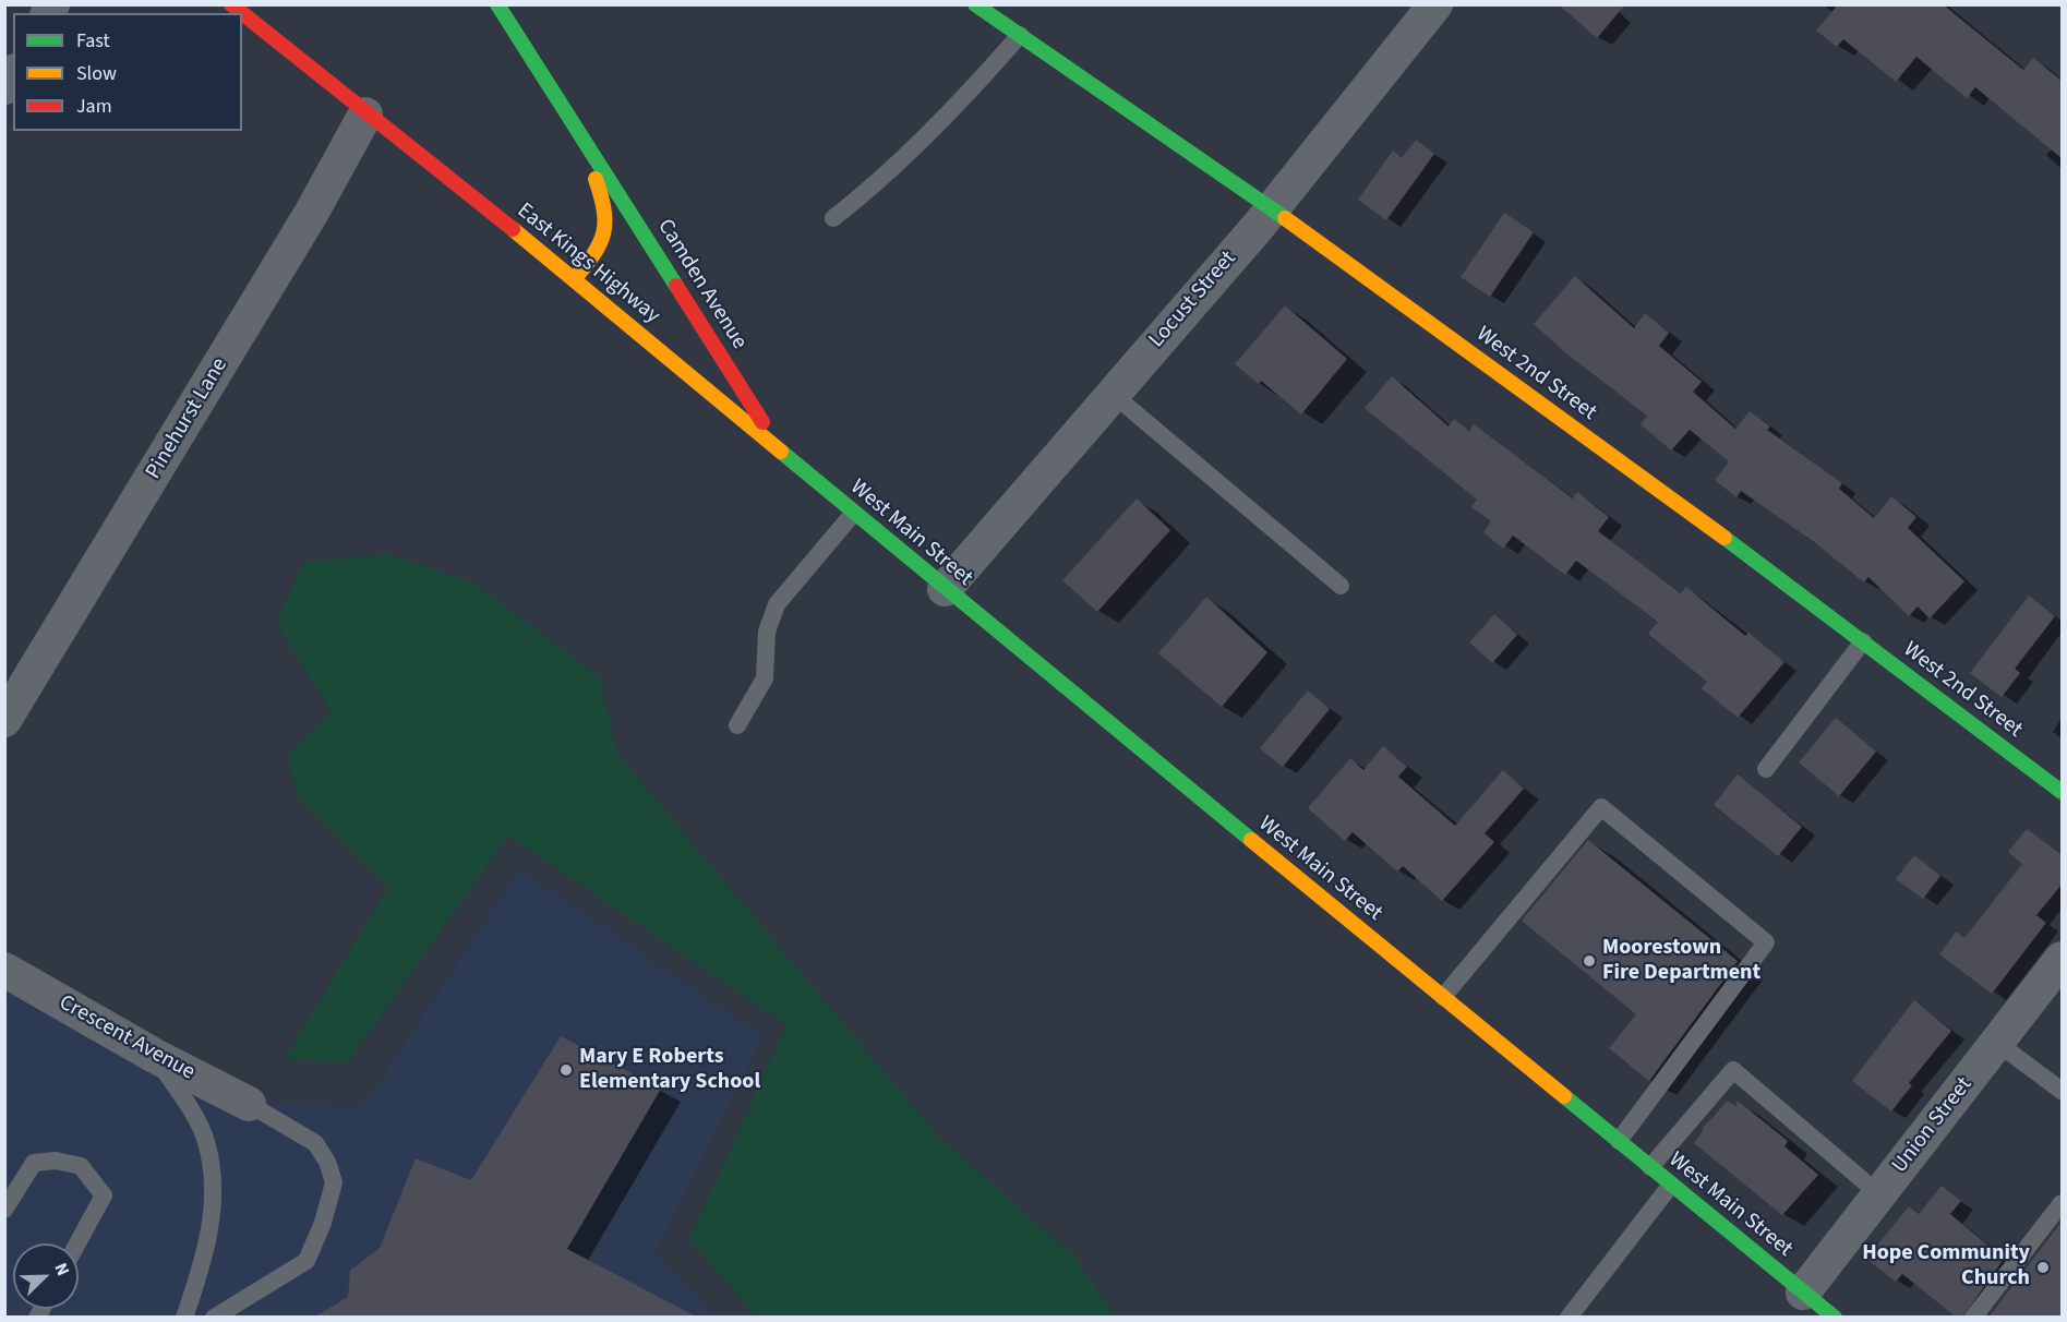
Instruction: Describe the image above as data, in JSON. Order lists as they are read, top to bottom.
{
  "streets": {
    "main road": [
      "East Kings Highway",
      "Camden Avenue",
      "West 2nd Street",
      "West Main Street"
    ],
    "street": [
      "Locust Street",
      "Pinehurst Lane",
      "Crescent Avenue",
      "Union Street"
    ]
  },
  "crossings": [
    ["East Kings Highway", "Camden Avenue"],
    ["East Kings Highway", "Pinehurst Lane"],
    ["East Kings Highway", "West Main Street"],
    ["Camden Avenue", "West Main Street"],
    ["Locust Street", "West 2nd Street"],
    ["Locust Street", "West Main Street"],
    ["West Main Street", "Union Street"]
  ],
  "places": ["Moorestown Fire Department", "Mary E Roberts Elementary School", "Hope Community Church"],
  "legend": ["Fast", "Slow", "Jam"],
  "north": "top right"
}
